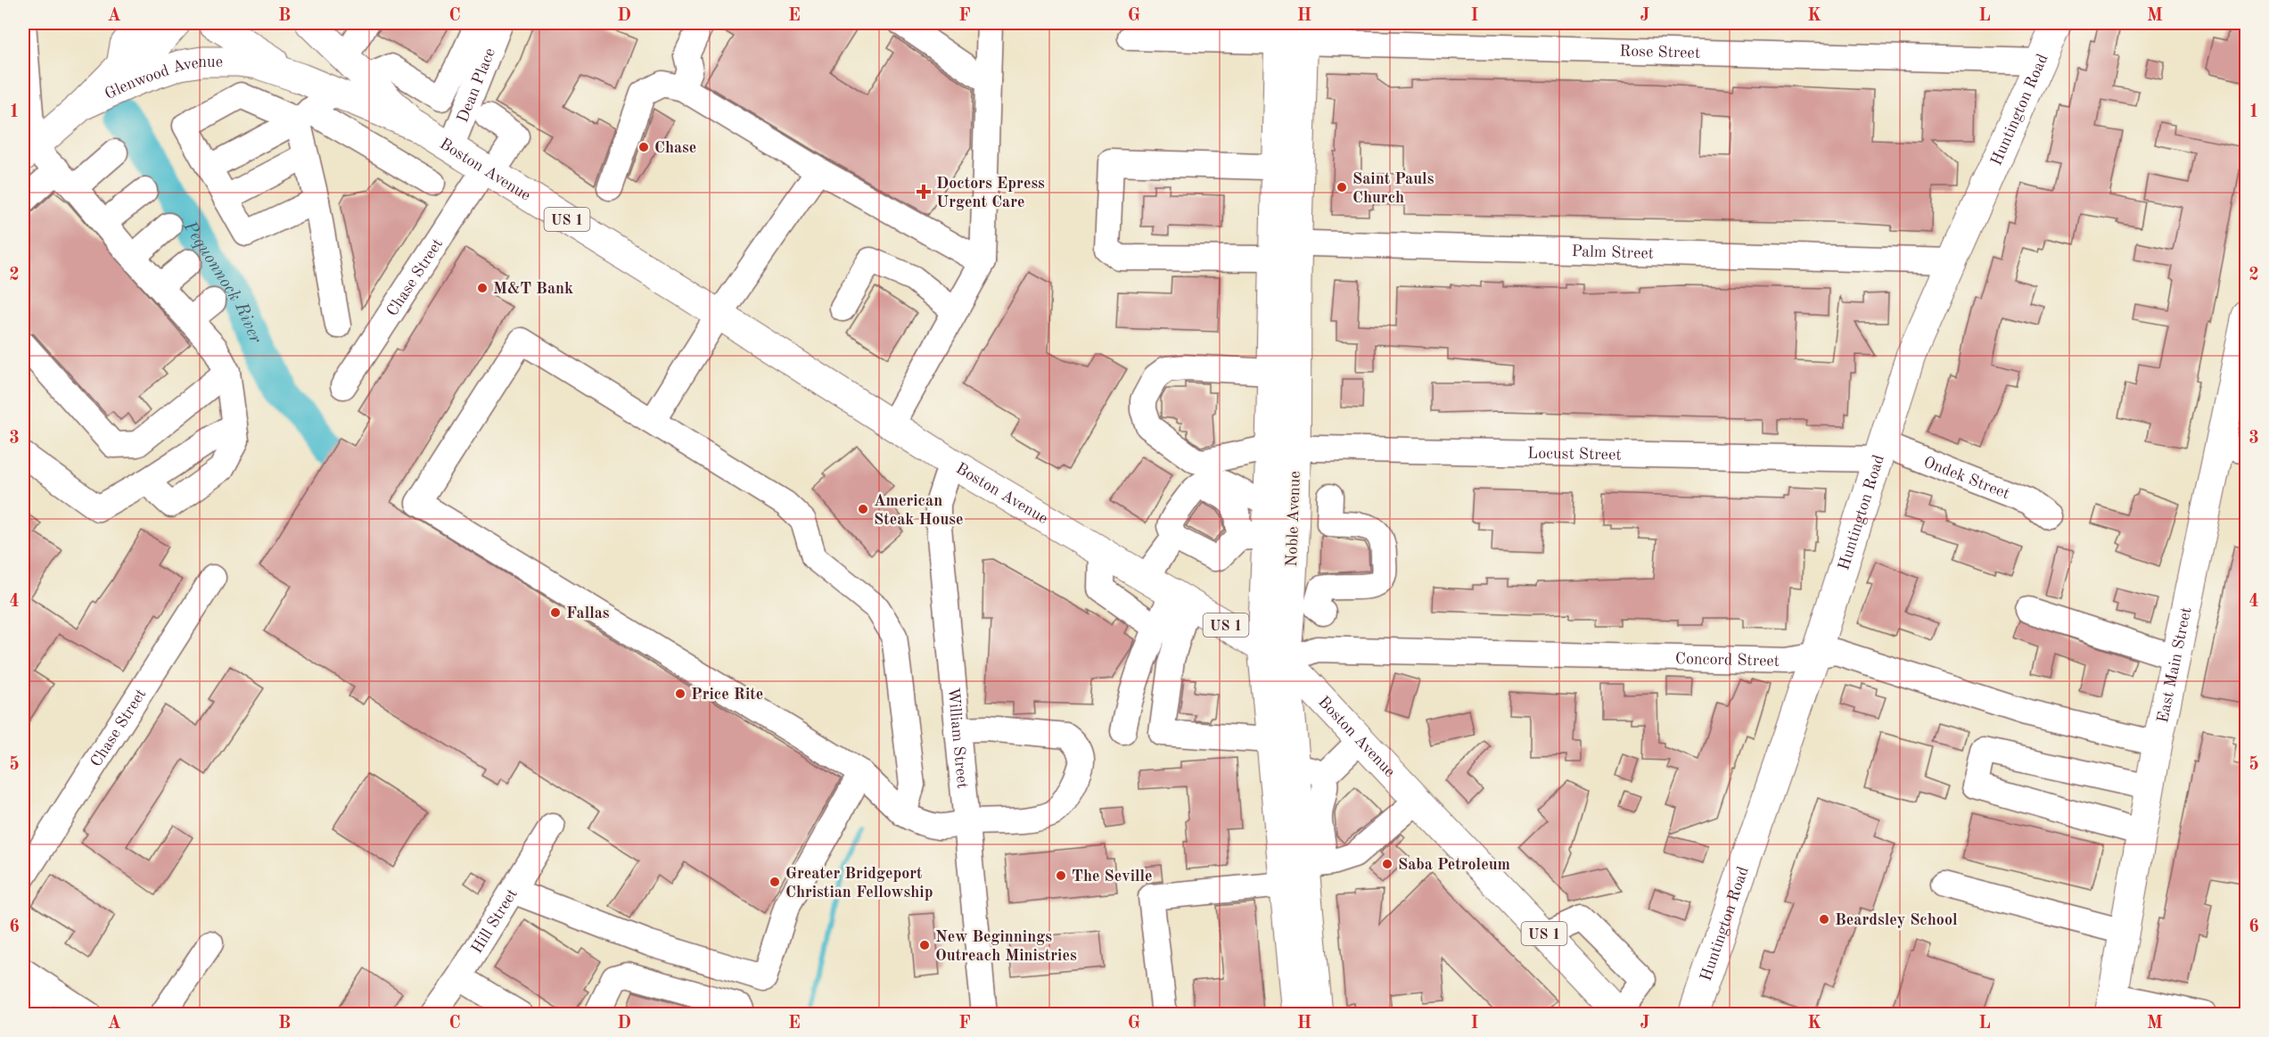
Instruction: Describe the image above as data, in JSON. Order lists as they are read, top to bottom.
{
  "streets": {
    "main road": [
      "Glenwood Avenue",
      "Huntington Road",
      "Boston Avenue",
      "US 1",
      "Noble Avenue",
      "East Main Street"
    ],
    "street": [
      "Rose Street",
      "Dean Place",
      "Palm Street",
      "Chase Street",
      "Locust Street",
      "Ondek Street",
      "Concord Street",
      "William Street",
      "Hill Street"
    ]
  },
  "crossings": [
    ["Rose Street", "Huntington Road"],
    ["Rose Street", "Noble Avenue"],
    ["Glenwood Avenue", "Boston Avenue"],
    ["Glenwood Avenue", "US 1"],
    ["Dean Place", "Boston Avenue"],
    ["Huntington Road", "Palm Street"],
    ["Huntington Road", "Locust Street"],
    ["Huntington Road", "Ondek Street"],
    ["Huntington Road", "Concord Street"],
    ["Boston Avenue", "US 1"],
    ["Boston Avenue", "Chase Street"],
    ["Boston Avenue", "Noble Avenue"],
    ["Boston Avenue", "Concord Street"],
    ["Boston Avenue", "William Street"],
    ["Palm Street", "Noble Avenue"],
    ["Locust Street", "Ondek Street"],
    ["Locust Street", "Noble Avenue"],
    ["Noble Avenue", "Concord Street"],
    ["Concord Street", "East Main Street"]
  ],
  "water": ["Pequonnock River"],
  "places": {
    "other": [
      "Chase",
      "Saint Pauls Church",
      "M&T Bank",
      "American Steak House",
      "Fallas",
      "Price Rite",
      "Saba Petroleum",
      "The Seville",
      "Greater Bridgeport Christian Fellowship",
      "Beardsley School",
      "New Beginnings Outreach Ministries"
    ],
    "health": ["Doctors Epress Urgent Care"]
  },
  "grid": {
    "columns": [
      "A",
      "B",
      "C",
      "D",
      "E",
      "F",
      "G",
      "H",
      "I",
      "J",
      "K",
      "L",
      "M"
    ],
    "rows": [
      "1",
      "2",
      "3",
      "4",
      "5",
      "6"
    ]
  }
}
